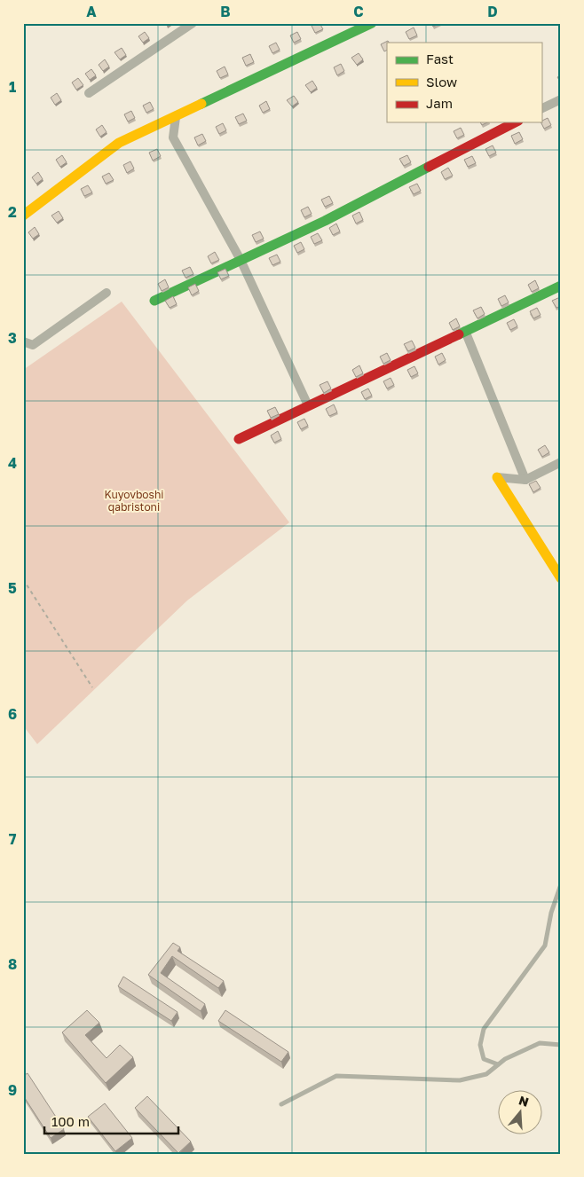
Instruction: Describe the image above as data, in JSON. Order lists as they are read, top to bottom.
{
  "parks": ["Kuyovboshi qabristoni"],
  "legend": ["Fast", "Slow", "Jam"],
  "scale_bar": "100 m",
  "north": "top",
  "grid": {
    "columns": [
      "A",
      "B",
      "C",
      "D"
    ],
    "rows": [
      "1",
      "2",
      "3",
      "4",
      "5",
      "6",
      "7",
      "8",
      "9"
    ]
  }
}
